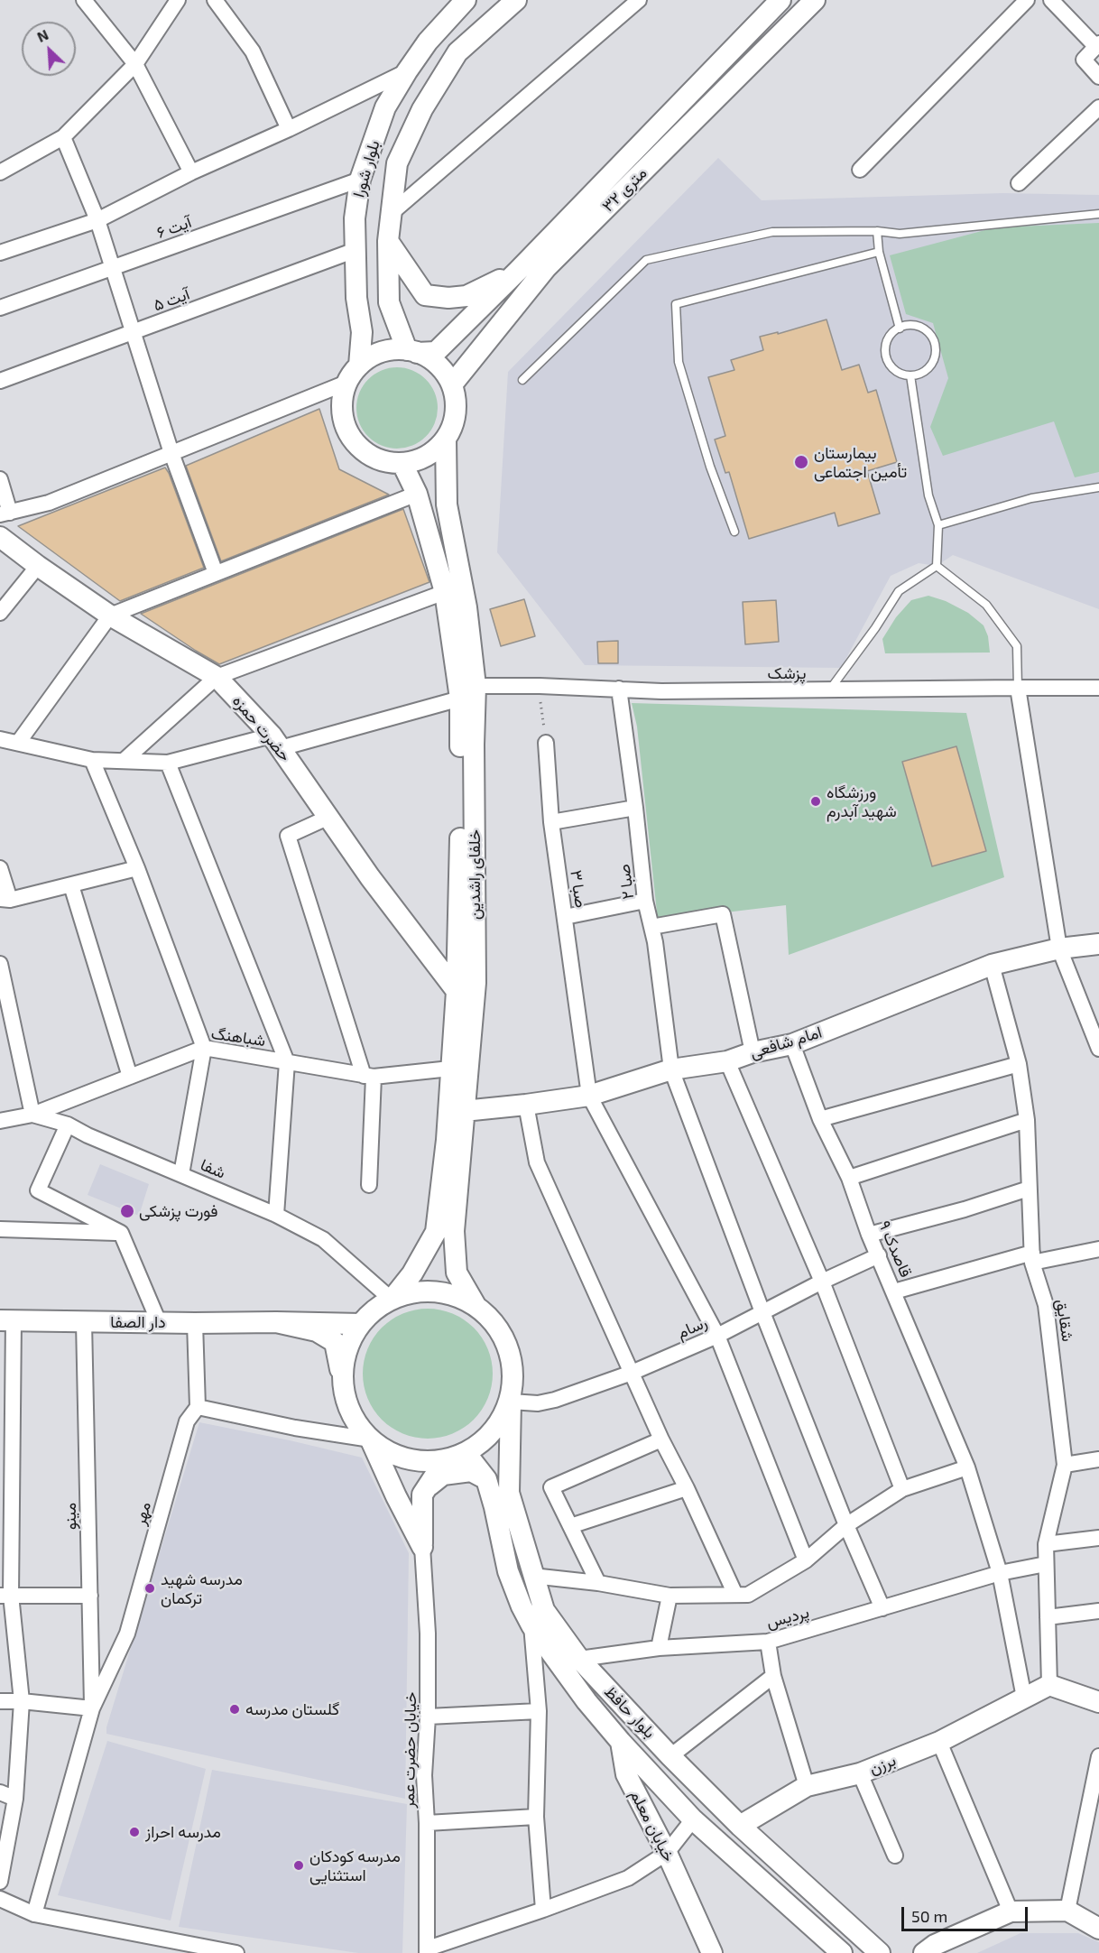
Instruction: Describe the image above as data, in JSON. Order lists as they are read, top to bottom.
{
  "streets": {
    "main road": [
      "بلوار شورا",
      "۳۲ متری",
      "حضرت حمزه",
      "خلفای راشدین",
      "امام شافعی",
      "دار الصفا",
      "بلوار حافظ",
      "برزن",
      "خیابان معلم"
    ],
    "street": [
      "آیت ۶",
      "آیت ۵",
      "پزشک",
      "صبا ۲",
      "صبا ۳",
      "شباهنگ",
      "شفا",
      "قاصدک ۹",
      "شقایق",
      "رسام",
      "مهر",
      "مینو",
      "پردیس",
      "خیابان حضرت عمر"
    ]
  },
  "crossings": [
    ["بلوار شورا", "۳۲ متری"],
    ["بلوار شورا", "آیت ۶"],
    ["بلوار شورا", "آیت ۵"],
    ["بلوار شورا", "خلفای راشدین"],
    ["۳۲ متری", "خلفای راشدین"],
    ["پزشک", "حضرت حمزه"],
    ["پزشک", "خلفای راشدین"],
    ["پزشک", "صبا ۲"],
    ["حضرت حمزه", "خلفای راشدین"],
    ["خلفای راشدین", "شباهنگ"],
    ["خلفای راشدین", "امام شافعی"],
    ["خلفای راشدین", "شفا"],
    ["خلفای راشدین", "رسام"],
    ["خلفای راشدین", "بلوار حافظ"],
    ["صبا ۲", "امام شافعی"],
    ["صبا ۲", "رسام"],
    ["صبا ۲", "پردیس"],
    ["صبا ۳", "امام شافعی"],
    ["شباهنگ", "شفا"],
    ["امام شافعی", "قاصدک ۹"],
    ["امام شافعی", "شقایق"],
    ["شفا", "رسام"],
    ["شفا", "بلوار حافظ"],
    ["قاصدک ۹", "رسام"],
    ["قاصدک ۹", "پردیس"],
    ["قاصدک ۹", "برزن"],
    ["شقایق", "پردیس"],
    ["شقایق", "برزن"],
    ["دار الصفا", "مینو"],
    ["رسام", "بلوار حافظ"],
    ["مهر", "مینو"],
    ["پردیس", "بلوار حافظ"],
    ["بلوار حافظ", "برزن"],
    ["بلوار حافظ", "خیابان معلم"]
  ],
  "places": [
    "بیمارستان تأمین اجتماعی",
    "ورزشگاه شهید آبدرم",
    "فورت پزشکی",
    "مدرسه شهید ترکمان",
    "گلستان مدرسه",
    "مدرسه احراز",
    "مدرسه کودکان استثنایی"
  ],
  "scale_bar": "50 m",
  "north": "top left"
}
